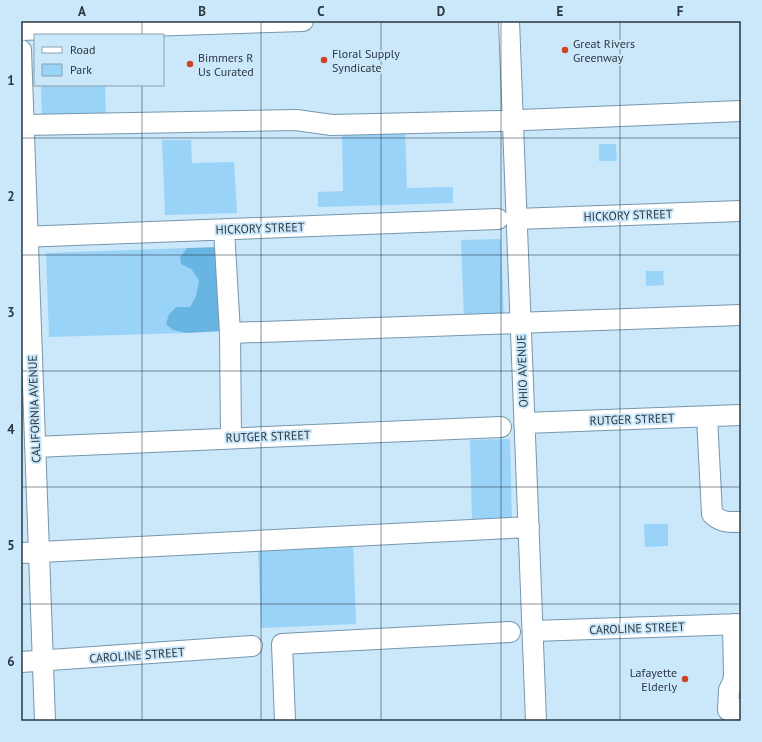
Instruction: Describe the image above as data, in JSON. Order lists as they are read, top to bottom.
{
  "streets": {
    "street": [
      "HICKORY STREET",
      "OHIO AVENUE",
      "CALIFORNIA AVENUE",
      "RUTGER STREET",
      "CAROLINE STREET"
    ]
  },
  "crossings": [
    ["HICKORY STREET", "OHIO AVENUE"],
    ["HICKORY STREET", "CALIFORNIA AVENUE"],
    ["OHIO AVENUE", "RUTGER STREET"],
    ["OHIO AVENUE", "CAROLINE STREET"],
    ["CALIFORNIA AVENUE", "RUTGER STREET"],
    ["CALIFORNIA AVENUE", "CAROLINE STREET"]
  ],
  "places": [
    "Great Rivers Greenway",
    "Floral Supply Syndicate",
    "Bimmers R Us Curated",
    "Lafayette Elderly"
  ],
  "legend": ["Road", "Park"],
  "grid": {
    "columns": [
      "A",
      "B",
      "C",
      "D",
      "E",
      "F"
    ],
    "rows": [
      "1",
      "2",
      "3",
      "4",
      "5",
      "6"
    ]
  }
}
